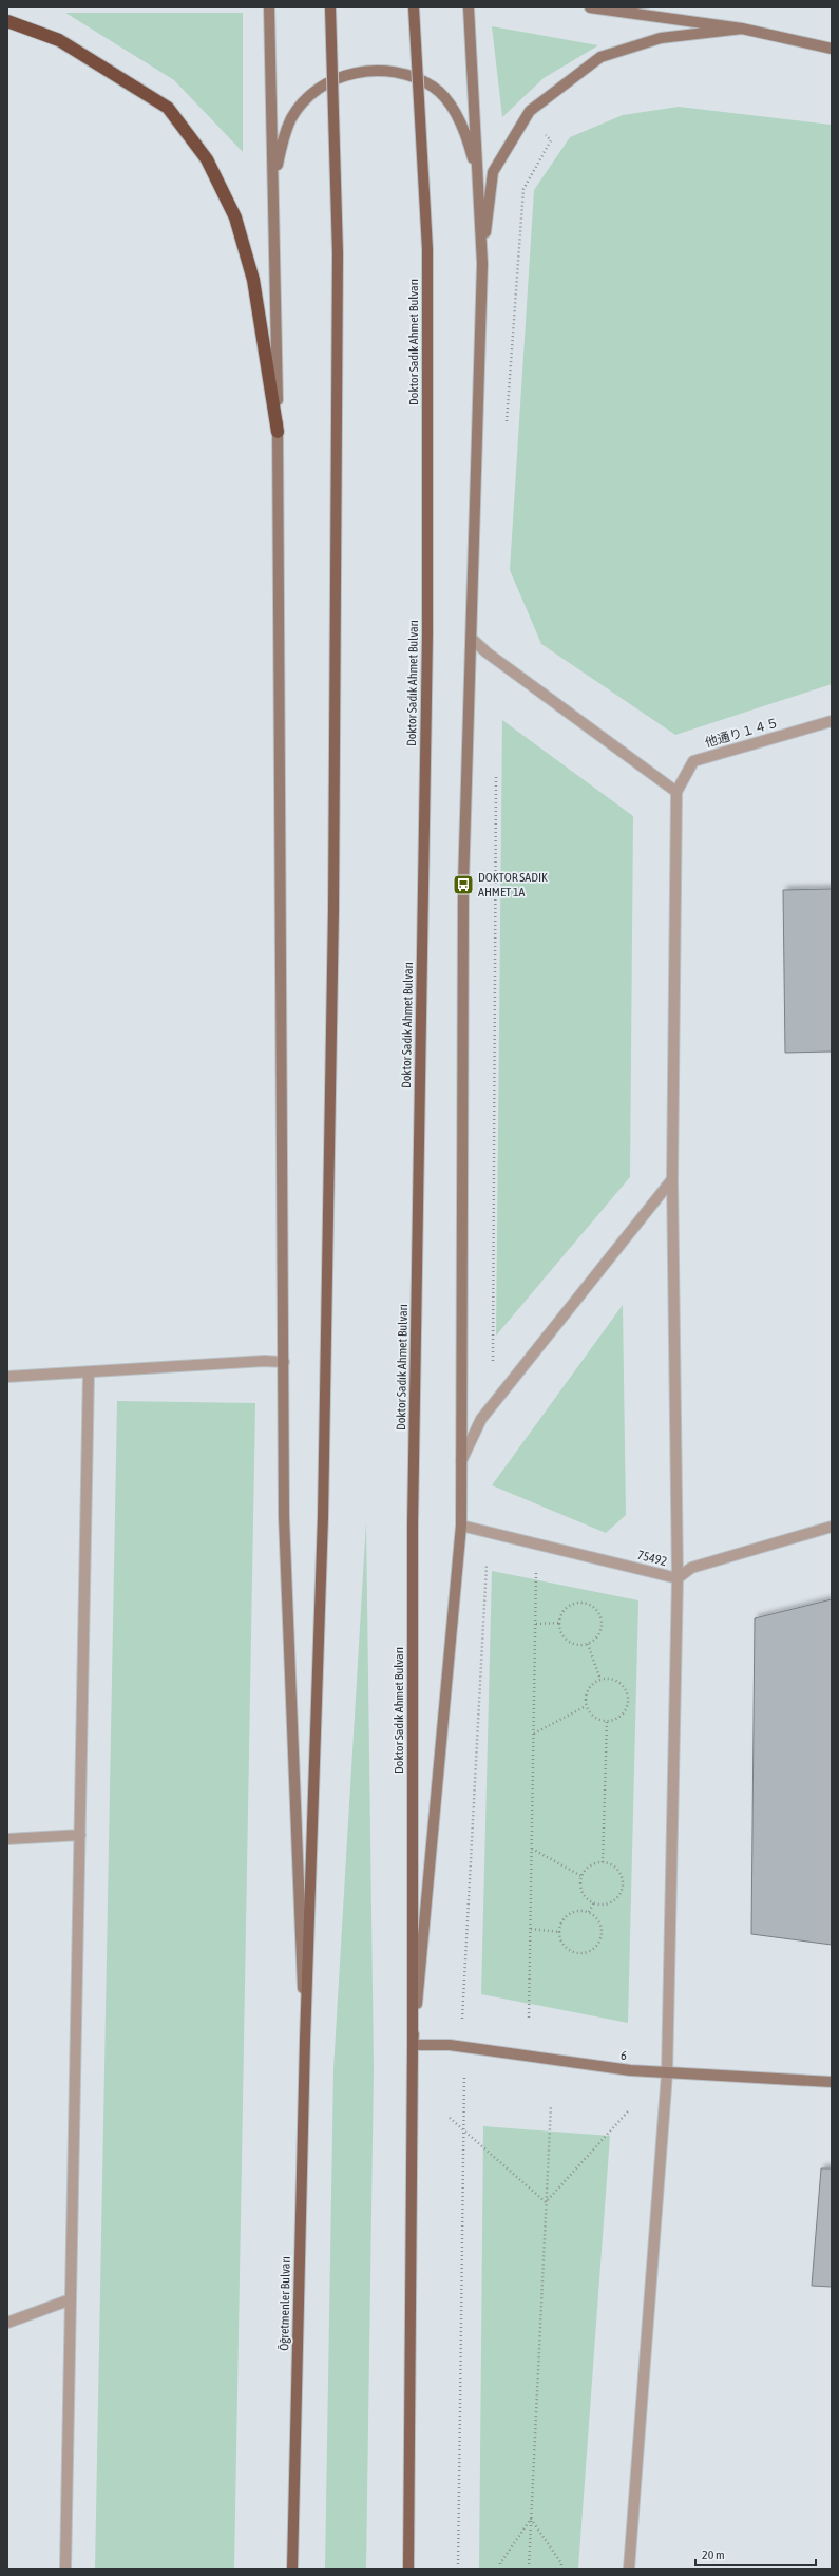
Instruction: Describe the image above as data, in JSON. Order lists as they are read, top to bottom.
{
  "streets": {
    "main road": ["Doktor Sadık Ahmet Bulvarı", "6", "Öğretmenler Bulvarı"],
    "street": ["他通り１４５", "75492"]
  },
  "crossings": [
    ["Doktor Sadık Ahmet Bulvarı", "6"]
  ],
  "places": {
    "bus stop": ["DOKTOR SADIK AHMET 1A"]
  },
  "scale_bar": "20 m"
}
